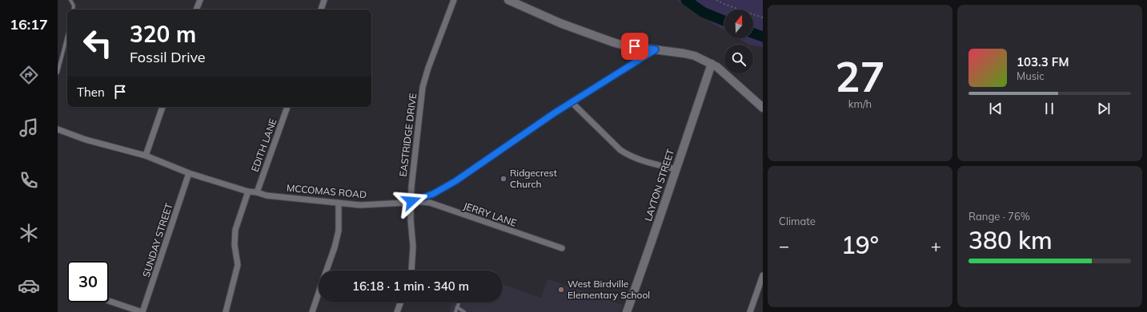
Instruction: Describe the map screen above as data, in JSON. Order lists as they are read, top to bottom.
{
  "streets": {
    "street": [
      "EASTRIDGE DRIVE",
      "EDITH LANE",
      "LAYTON STREET",
      "MCCOMAS ROAD",
      "JERRY LANE",
      "SUNDAY STREET"
    ]
  },
  "crossings": [
    ["EASTRIDGE DRIVE", "MCCOMAS ROAD"],
    ["EASTRIDGE DRIVE", "JERRY LANE"],
    ["EDITH LANE", "MCCOMAS ROAD"],
    ["MCCOMAS ROAD", "JERRY LANE"],
    ["MCCOMAS ROAD", "SUNDAY STREET"]
  ],
  "places": ["Ridgecrest Church", "West Birdville Elementary School"],
  "north": "top",
  "page": {
    "tabs": "16:17",
    "tile": [
      ["27", "km/h"],
      "Climate",
      ["Range · 76%", "380 km"]
    ],
    "turn": ["320 m", "Fossil Drive"],
    "song": ["103.3 FM", "Music"],
    "then": "Then",
    "heat": ["−", "19°", "+"],
    "limit": "30",
    "trip": "16:18 · 1 min · 340 m"
  }
}
